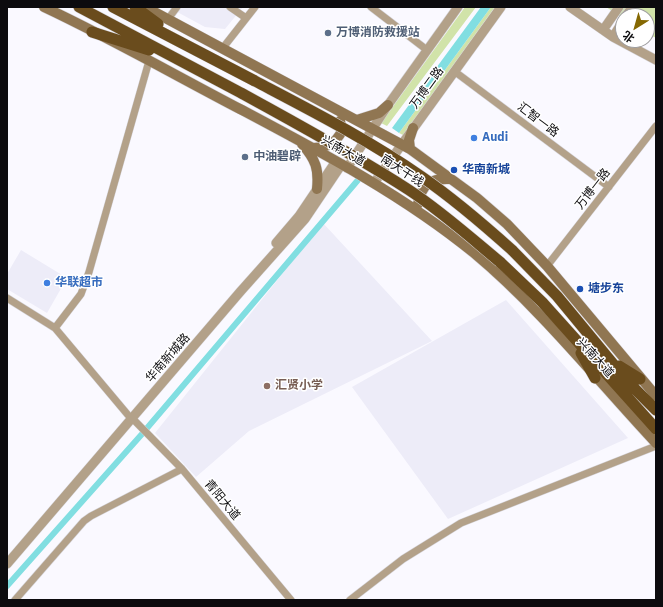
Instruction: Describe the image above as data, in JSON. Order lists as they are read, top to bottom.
{
  "streets": {
    "highway": ["南大干线"],
    "main road": ["兴南大道"],
    "street": [
      "万博二路",
      "汇智一路",
      "万博一路",
      "华南新城路",
      "青阳大道"
    ]
  },
  "crossings": [
    ["万博二路", "汇智一路"],
    ["万博二路", "兴南大道"],
    ["万博二路", "华南新城路"],
    ["汇智一路", "万博一路"],
    ["兴南大道", "万博一路"],
    ["兴南大道", "华南新城路"],
    ["华南新城路", "青阳大道"]
  ],
  "places": [
    "万博消防救援站",
    "Audi",
    "中油碧辟",
    "华南新城",
    "华联超市",
    "塘步东",
    "汇贤小学"
  ],
  "north": "bottom left"
}
